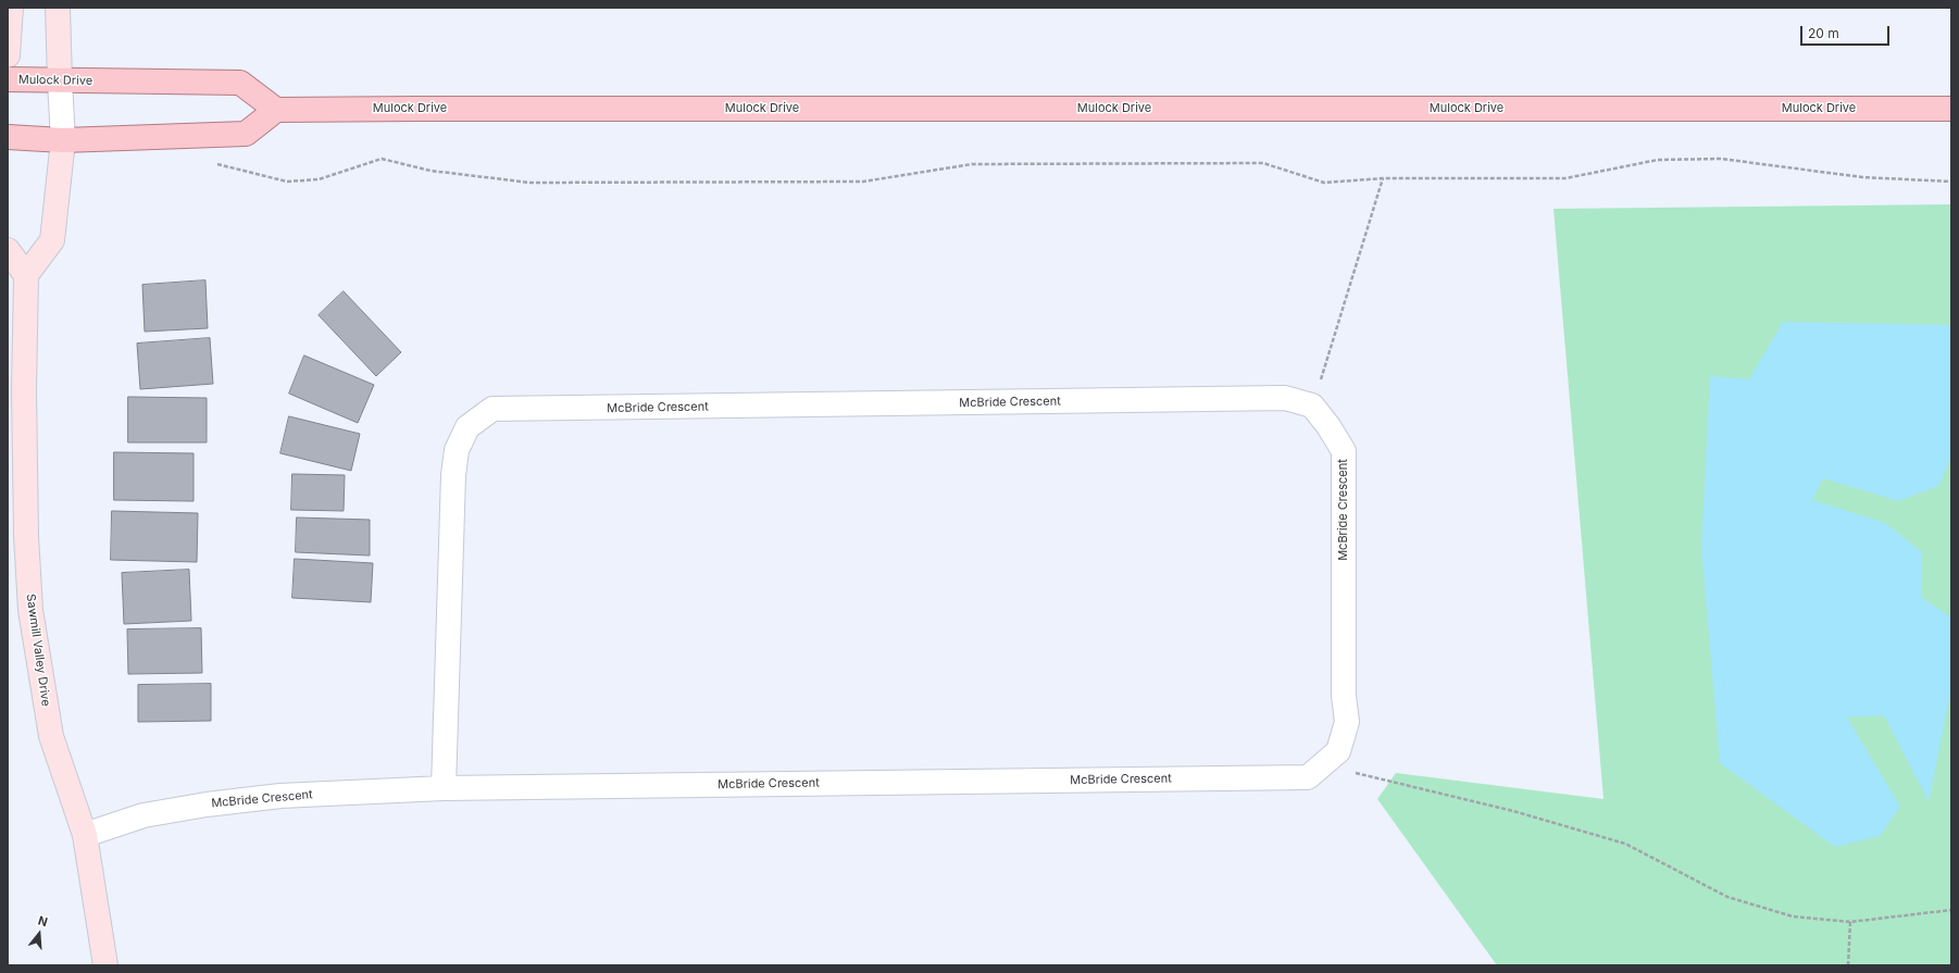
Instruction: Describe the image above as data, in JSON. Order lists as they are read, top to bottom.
{
  "streets": {
    "main road": ["Mulock Drive"],
    "street": ["McBride Crescent", "Sawmill Valley Drive"]
  },
  "crossings": [
    ["McBride Crescent", "Sawmill Valley Drive"]
  ],
  "scale_bar": "20 m",
  "north": "top"
}
